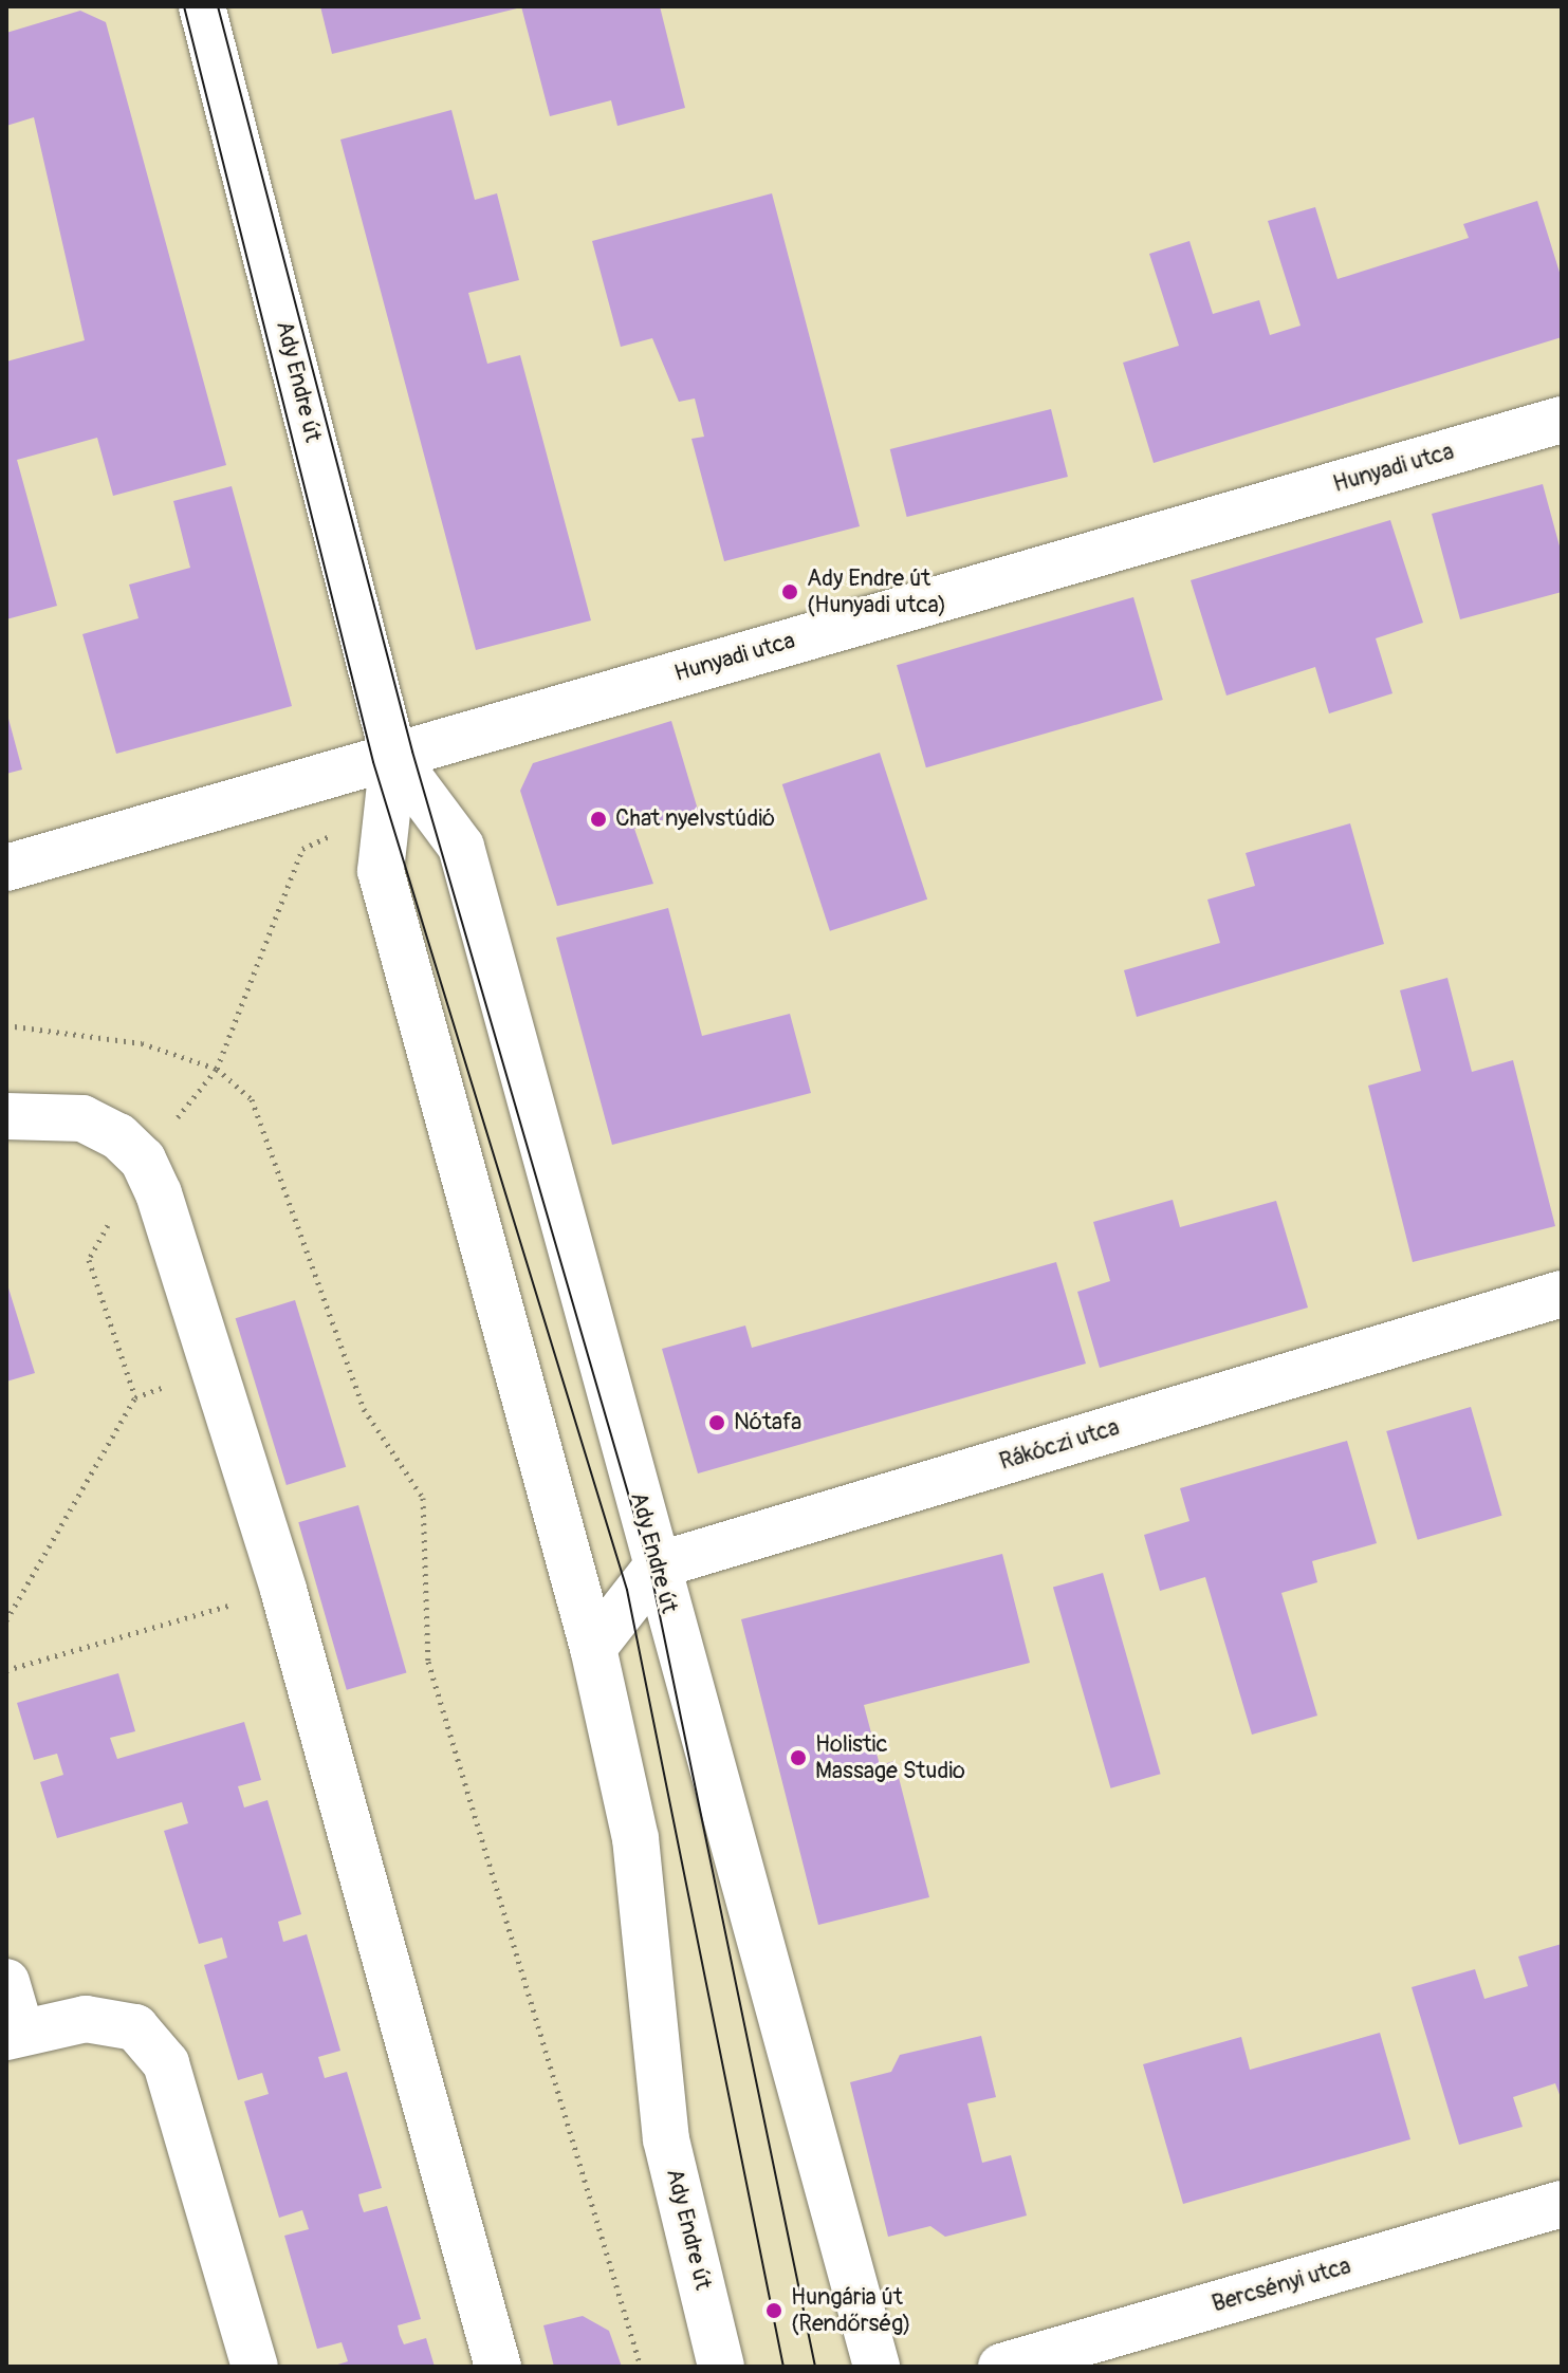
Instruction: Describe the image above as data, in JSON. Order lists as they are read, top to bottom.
{
  "streets": {
    "street": [
      "Ady Endre út",
      "Hunyadi utca",
      "Rákóczi utca",
      "Bercsényi utca"
    ]
  },
  "crossings": [
    ["Ady Endre út", "Hunyadi utca"],
    ["Ady Endre út", "Rákóczi utca"]
  ],
  "places": [
    "Ady Endre út (Hunyadi utca)",
    "Chat nyelvstúdió",
    "Nótafa",
    "Holistic Massage Studio",
    "Hungária út (Rendőrség)"
  ]
}
